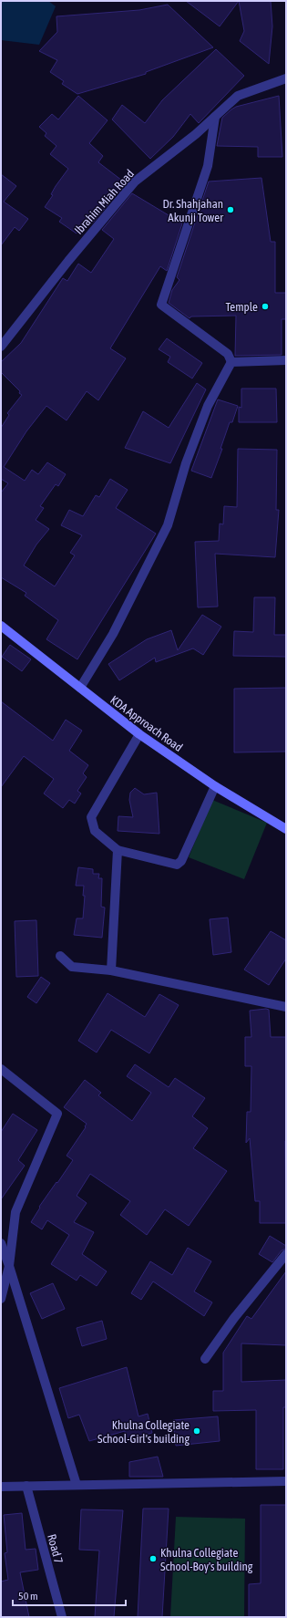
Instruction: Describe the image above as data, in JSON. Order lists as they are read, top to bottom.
{
  "streets": {
    "street": ["Ibrahim Miah Road", "KDA Approach Road", "Road 7"]
  },
  "places": [
    "Dr. Shahjahan Akunji Tower",
    "Temple",
    "Khulna Collegiate School-Girl's building",
    "Khulna Collegiate School-Boy's building"
  ],
  "scale_bar": "50 m"
}
